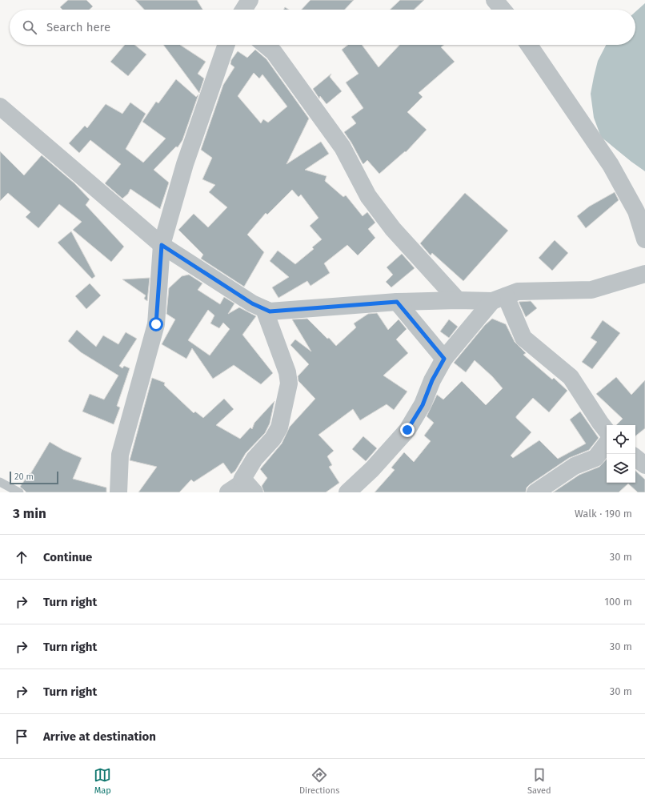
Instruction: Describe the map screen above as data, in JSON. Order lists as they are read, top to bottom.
{
  "scale_bar": "20 m",
  "page": {
    "search": "Search here",
    "scale": "20 m",
    "heading": ["3 min", "Walk · 190 m"],
    "list": [
      ["Continue", "30 m"],
      ["Turn right", "100 m"],
      ["Turn right", "30 m"],
      ["Turn right", "30 m"],
      "Arrive at destination"
    ],
    "nav": ["Map", "Directions", "Saved"]
  }
}
